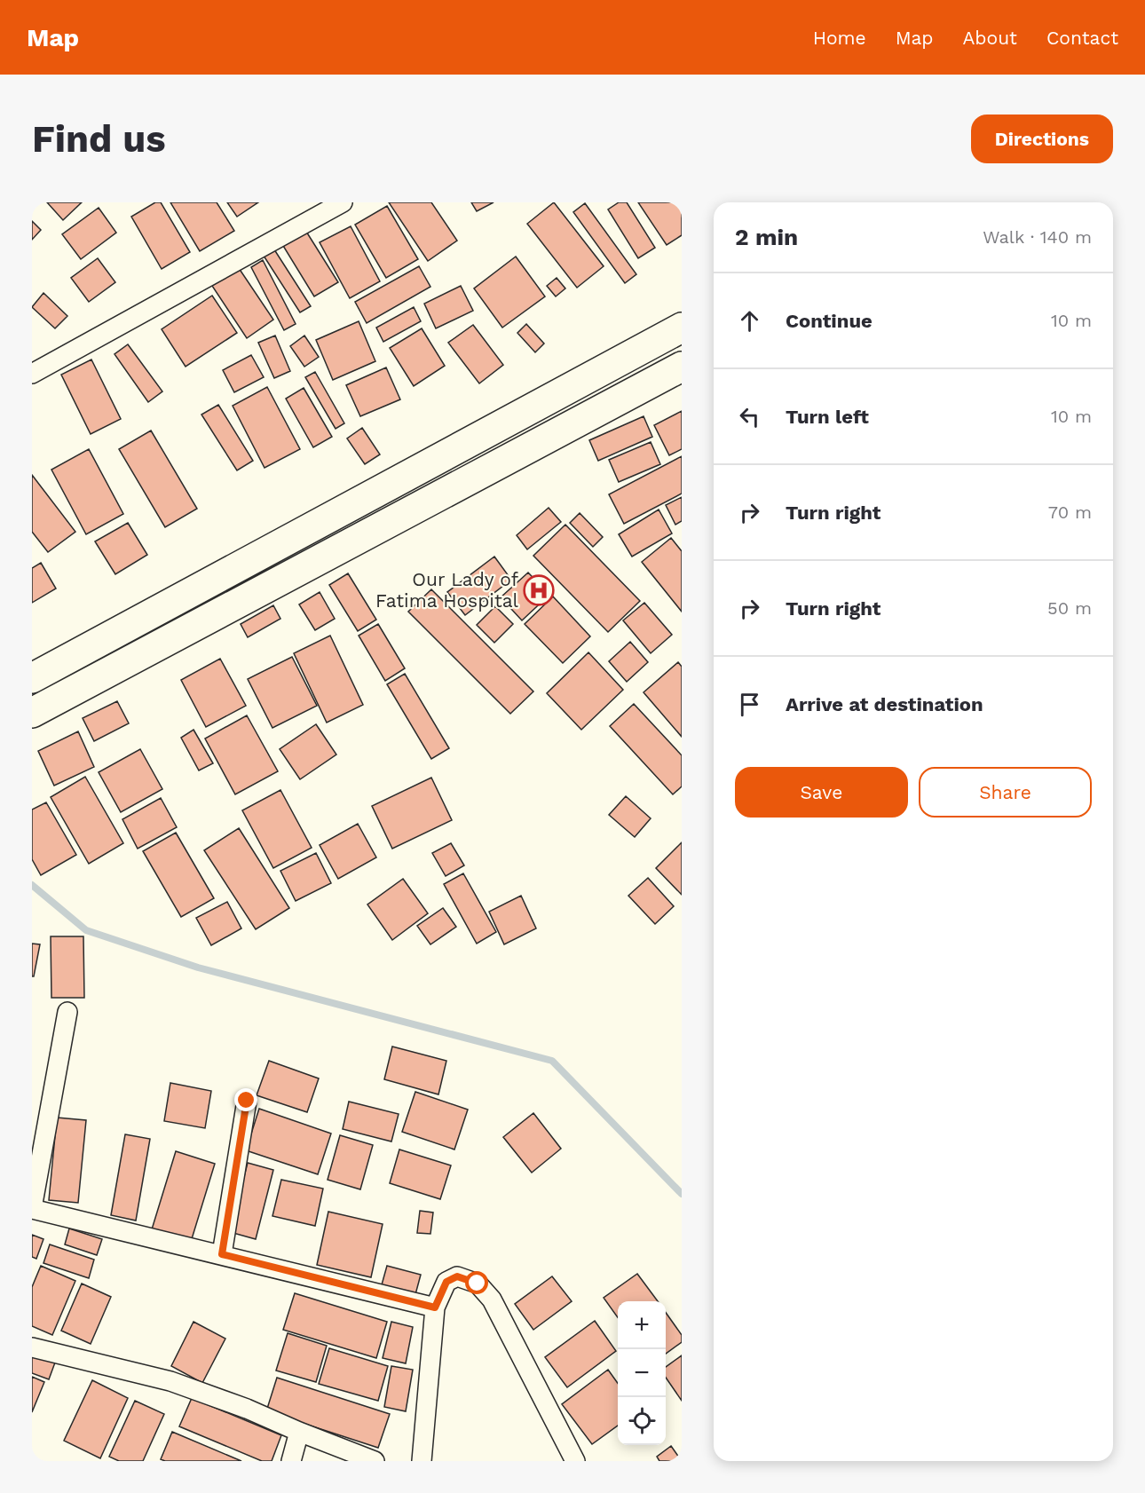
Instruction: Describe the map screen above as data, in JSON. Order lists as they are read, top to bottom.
{
  "places": {
    "hospital": ["Our Lady of Fatima Hospital"]
  },
  "page": {
    "header": "Map",
    "nav": [
      "Home",
      "Map",
      "About",
      "Contact"
    ],
    "buttons": [
      "Directions",
      ["Save", "Share"]
    ],
    "title": "Find us",
    "heading": ["2 min", "Walk · 140 m"],
    "list": [
      ["Continue", "10 m"],
      ["Turn left", "10 m"],
      ["Turn right", "70 m"],
      ["Turn right", "50 m"],
      "Arrive at destination"
    ],
    "map_buttons": ["+", "−"]
  }
}
